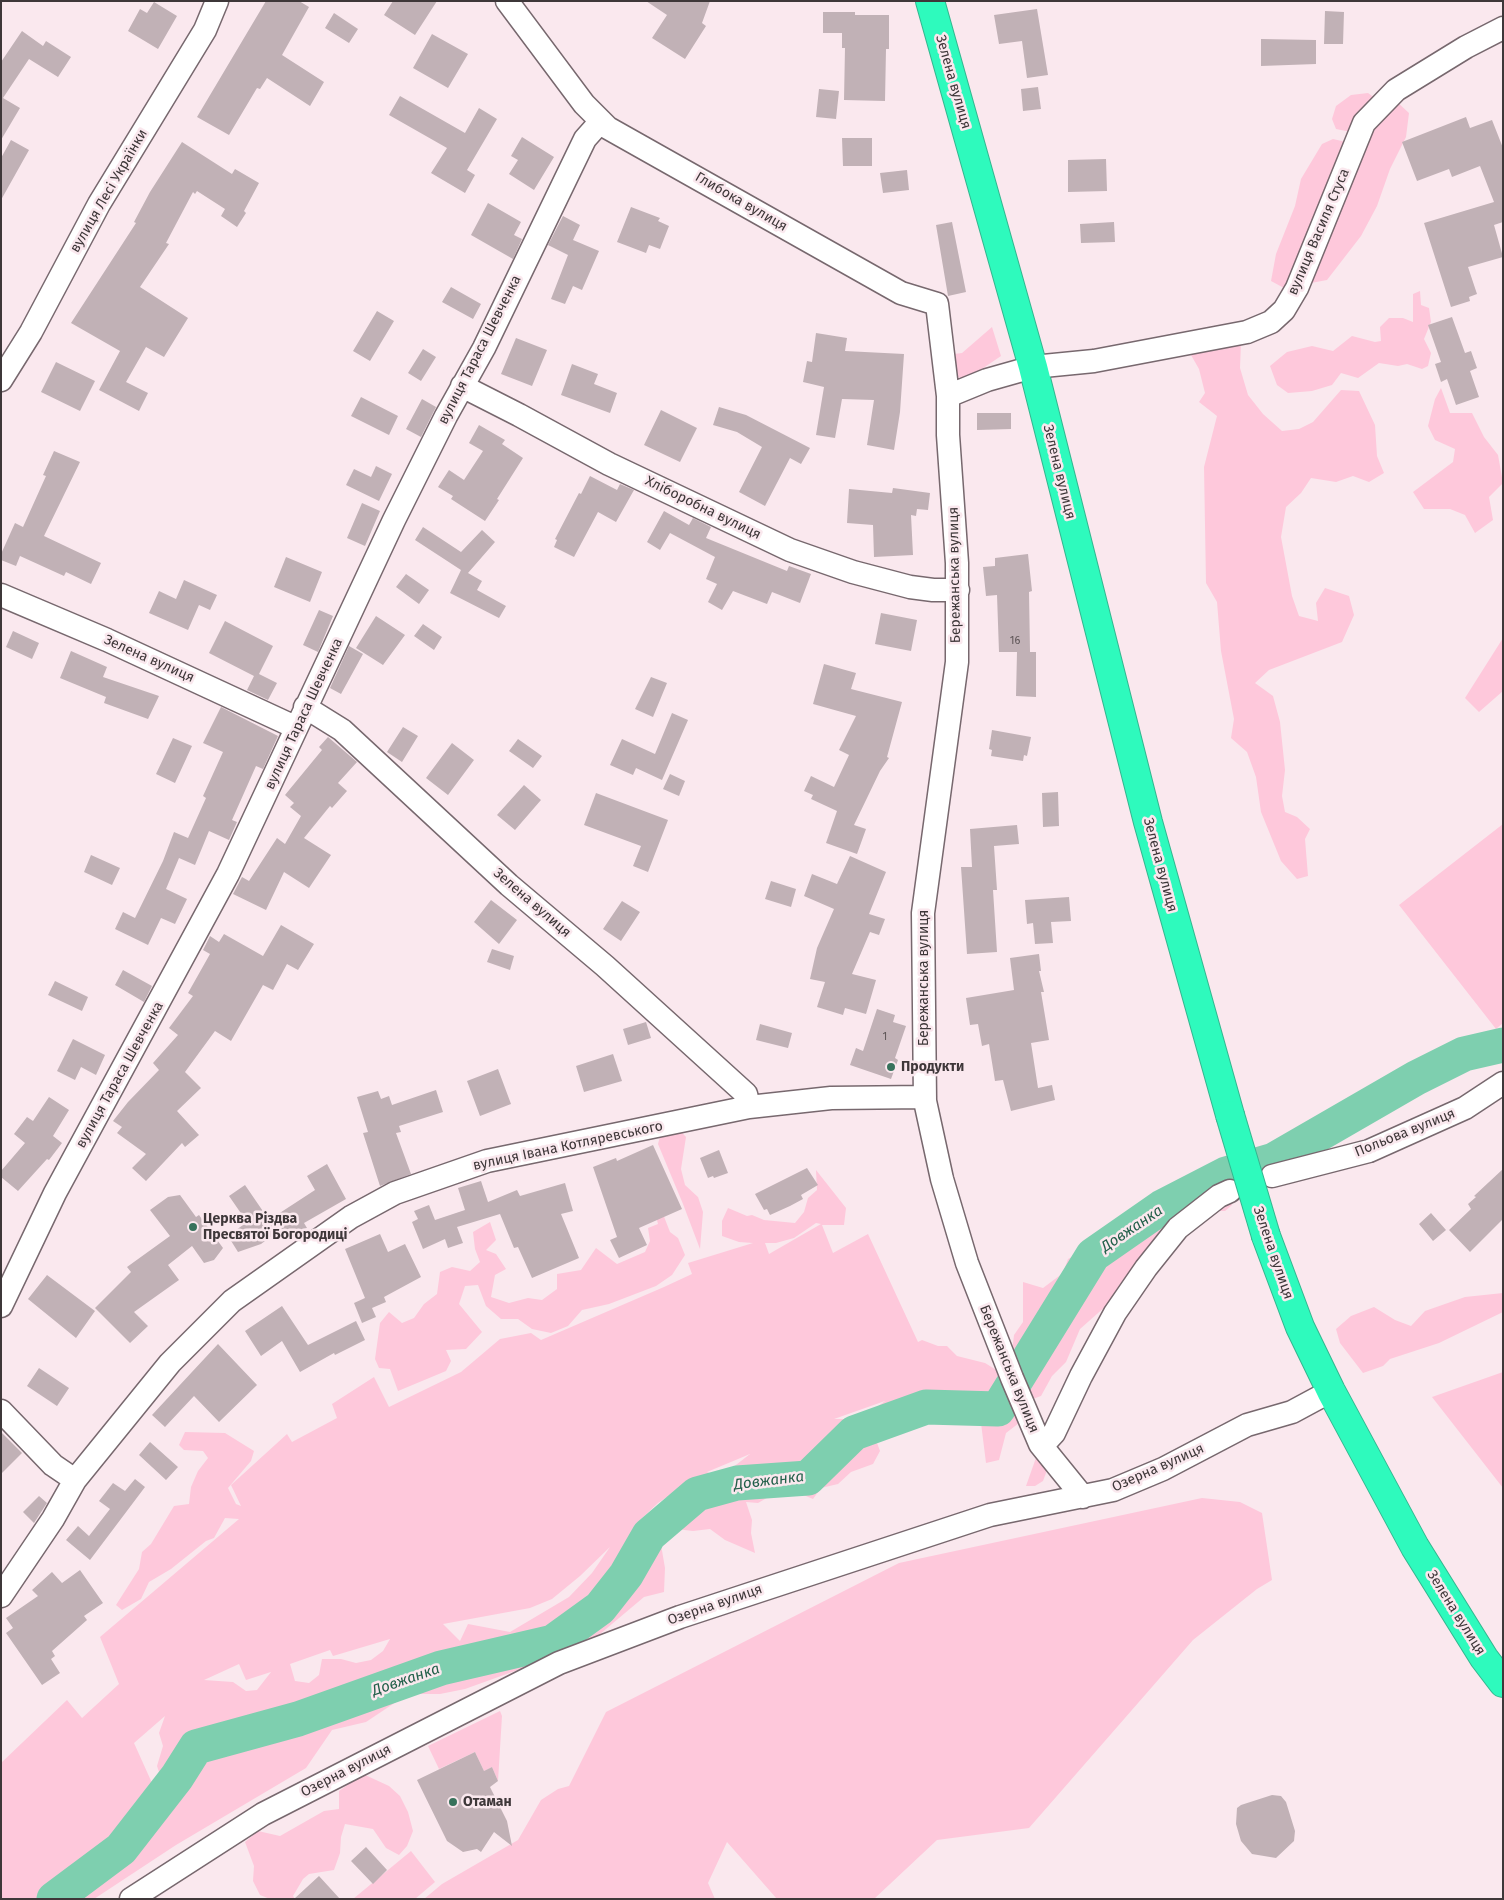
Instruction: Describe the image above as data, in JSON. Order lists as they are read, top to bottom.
{
  "streets": {
    "highway": ["Зелена вулиця"],
    "street": [
      "вулиця Лесі Українки",
      "Глибока вулиця",
      "вулиця Василя Стуса",
      "вулиця Тараса Шевченка",
      "Хліборобна вулиця",
      "Бережанська вулиця",
      "Польова вулиця",
      "вулиця Івана Котляревського",
      "Озерна вулиця"
    ]
  },
  "crossings": [
    ["Зелена вулиця", "вулиця Василя Стуса"],
    ["Зелена вулиця", "вулиця Тараса Шевченка"],
    ["Зелена вулиця", "вулиця Івана Котляревського"],
    ["Зелена вулиця", "Озерна вулиця"],
    ["Глибока вулиця", "вулиця Тараса Шевченка"],
    ["Глибока вулиця", "Бережанська вулиця"],
    ["вулиця Тараса Шевченка", "Хліборобна вулиця"],
    ["Хліборобна вулиця", "Бережанська вулиця"],
    ["Бережанська вулиця", "вулиця Івана Котляревського"],
    ["Бережанська вулиця", "Озерна вулиця"]
  ],
  "water": ["Довжанка"],
  "places": ["Продукти", "Церква Різдва Пресвятої Богородиці", "Отаман"],
  "house_numbers": ["16", "1"]
}
